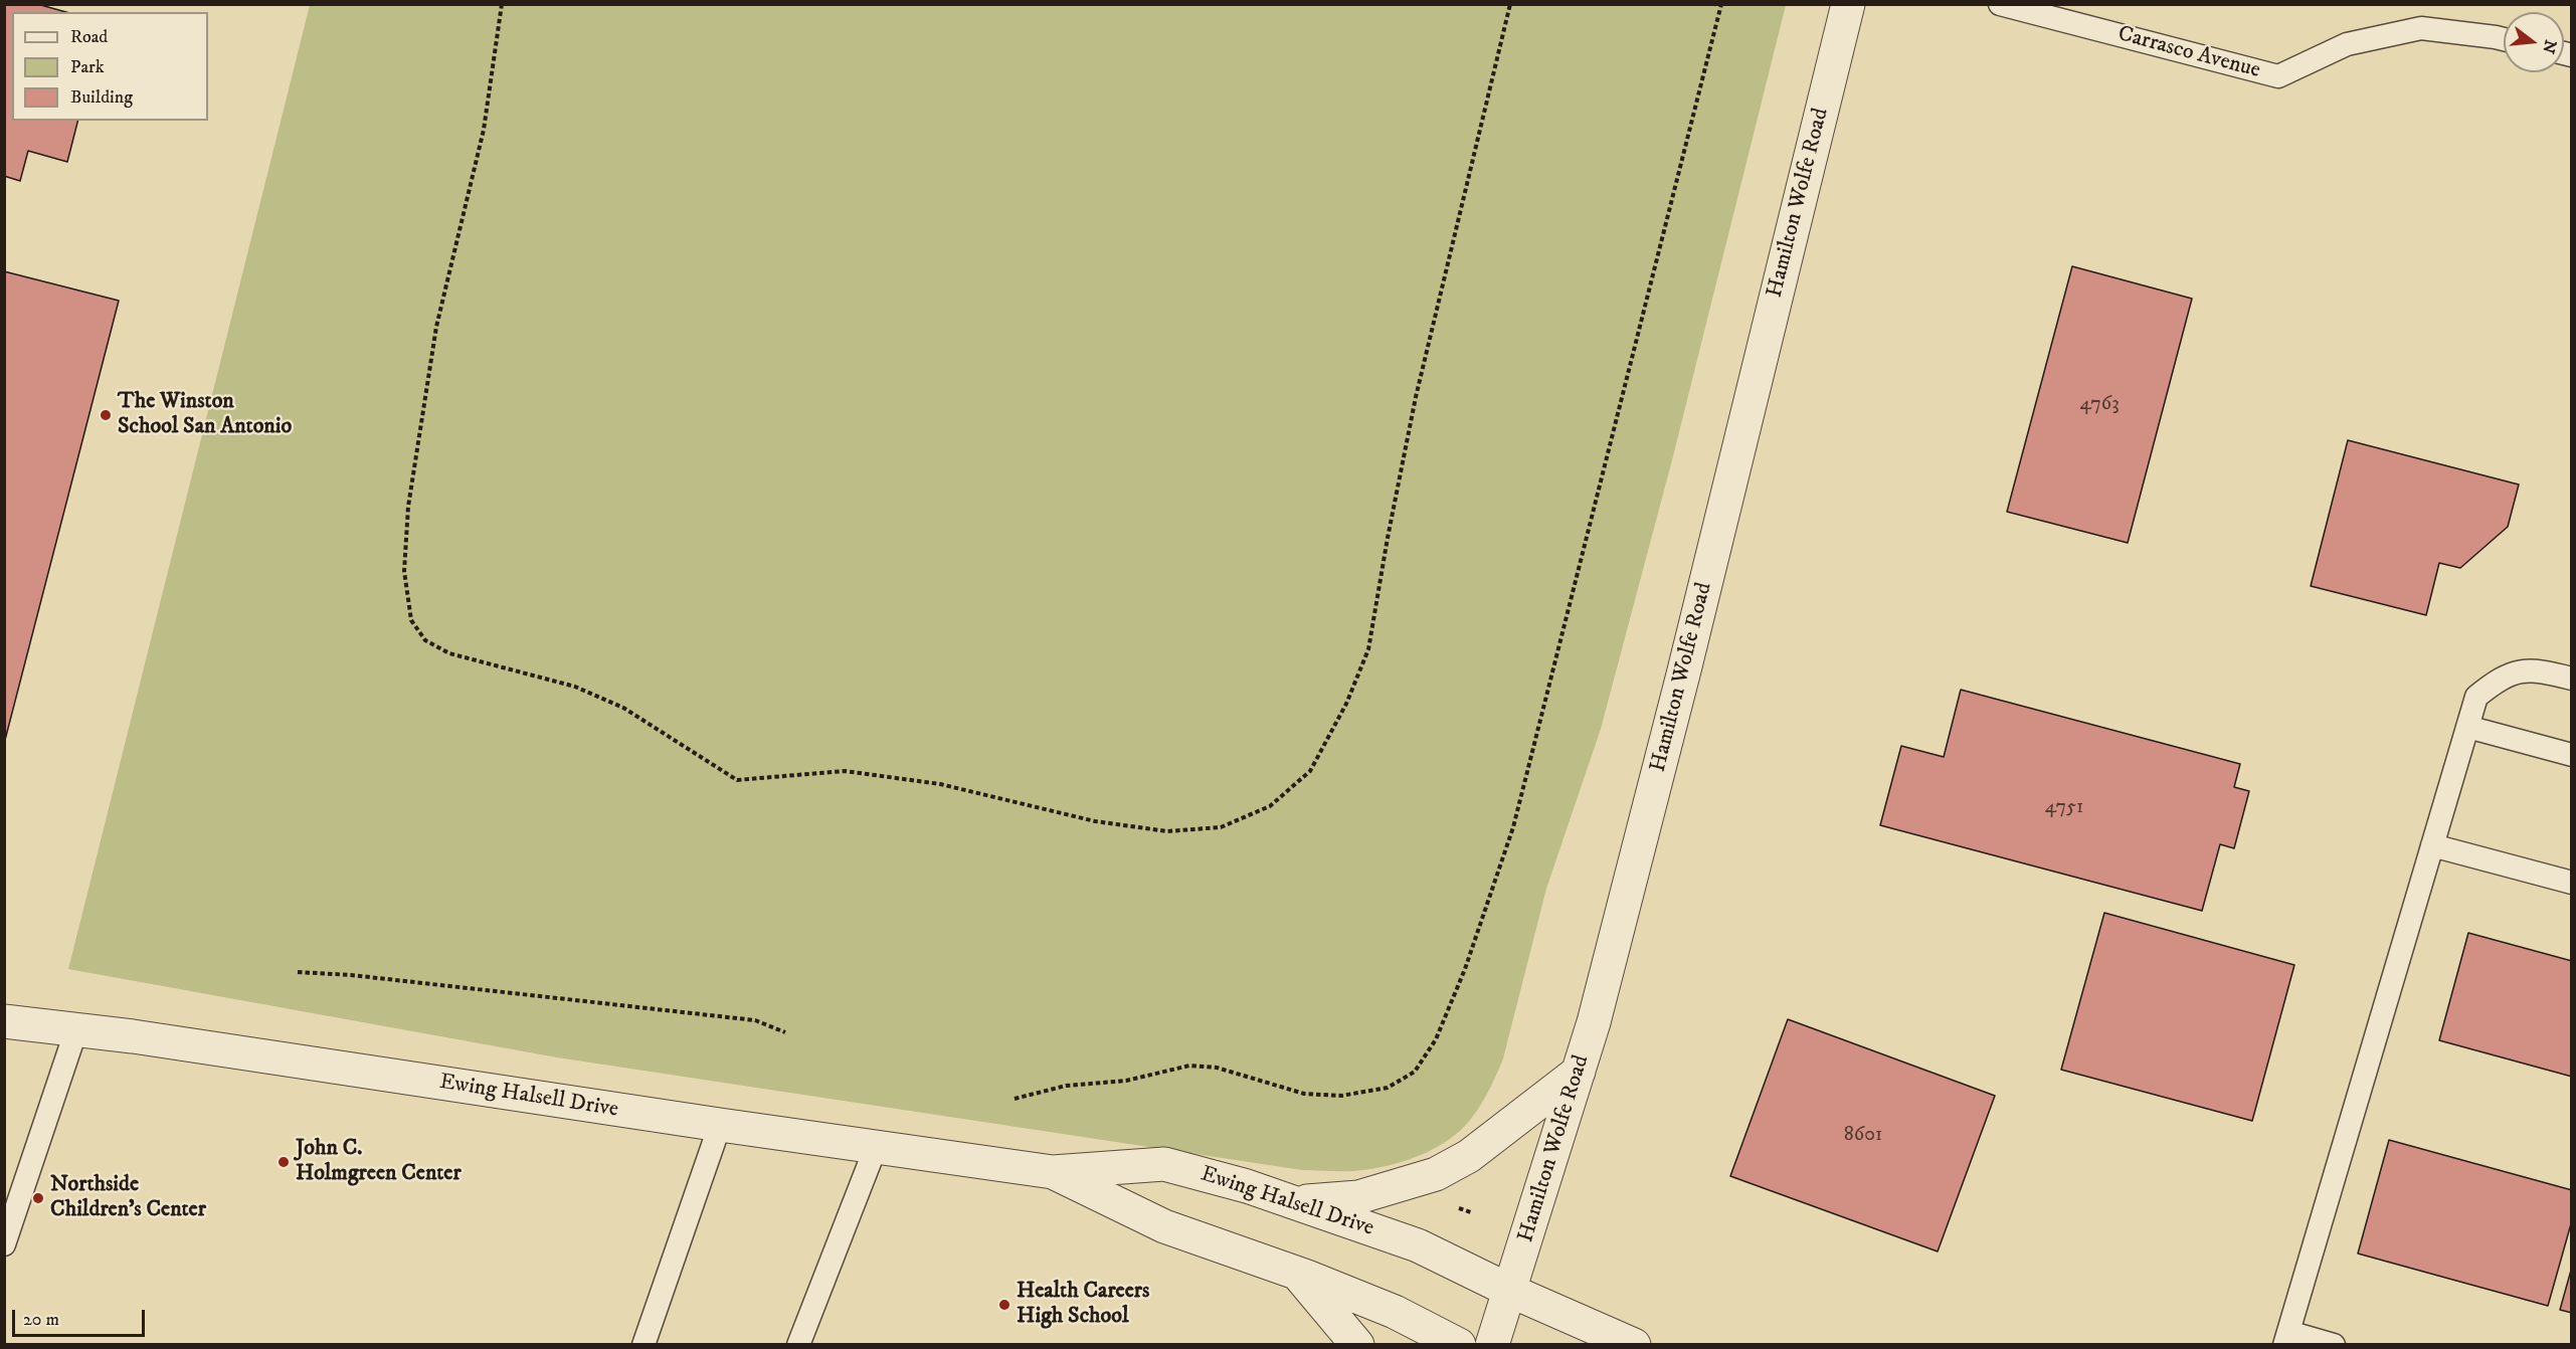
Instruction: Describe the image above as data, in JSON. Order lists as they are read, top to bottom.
{
  "streets": {
    "street": ["Hamilton Wolfe Road", "Ewing Halsell Drive"],
    "lane": ["Carrasco Avenue"]
  },
  "crossings": [
    ["Hamilton Wolfe Road", "Ewing Halsell Drive"]
  ],
  "places": [
    "The Winston School San Antonio",
    "John C. Holmgreen Center",
    "Northside Children's Center",
    "Health Careers High School"
  ],
  "house_numbers": ["4763", "4751", "8601"],
  "legend": ["Road", "Park", "Building"],
  "scale_bar": "20 m",
  "north": "right"
}
